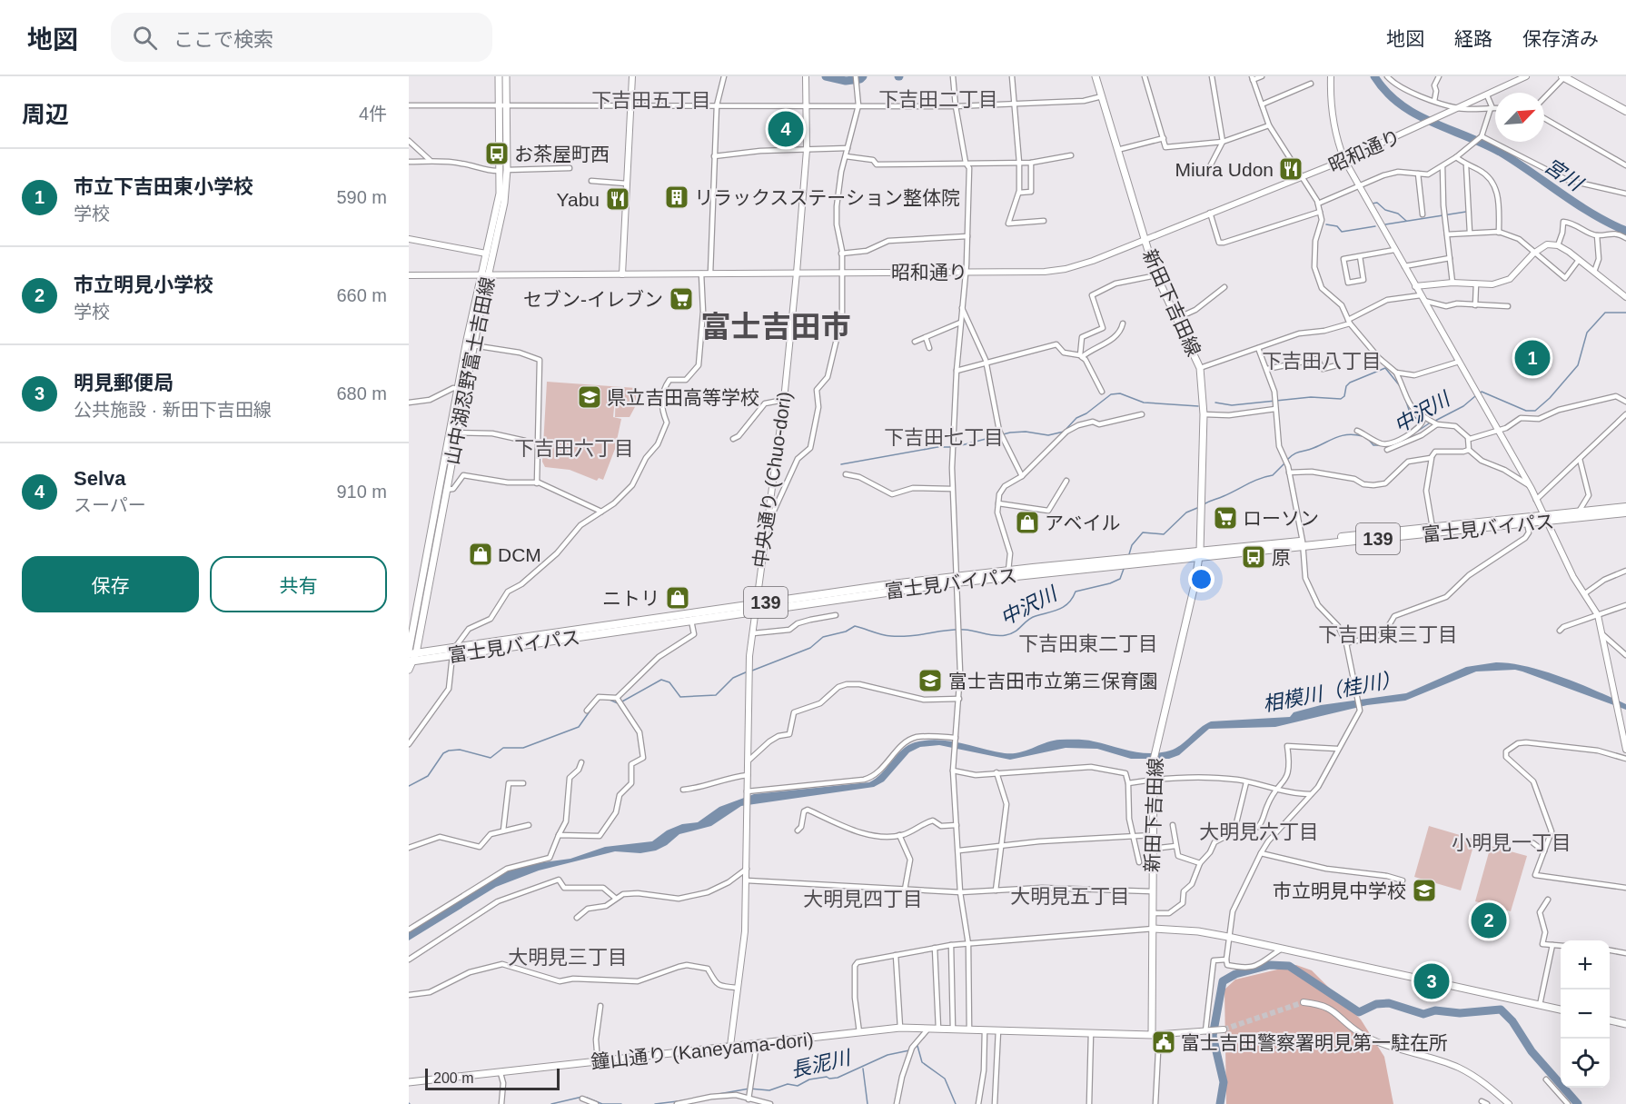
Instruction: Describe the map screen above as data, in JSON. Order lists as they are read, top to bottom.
{
  "streets": {
    "highway": ["富士見バイパス", "139"],
    "main road": ["新田下吉田線", "山中湖忍野富士吉田線", "鐘山通り (Kaneyama-dori)"],
    "street": ["昭和通り", "中央通り (Chuo-dori)"]
  },
  "crossings": [
    ["昭和通り", "新田下吉田線"],
    ["昭和通り", "山中湖忍野富士吉田線"],
    ["昭和通り", "中央通り (Chuo-dori)"],
    ["新田下吉田線", "富士見バイパス"],
    ["山中湖忍野富士吉田線", "富士見バイパス"],
    ["中央通り (Chuo-dori)", "富士見バイパス"],
    ["中央通り (Chuo-dori)", "鐘山通り (Kaneyama-dori)"]
  ],
  "districts": [
    "下吉田二丁目",
    "下吉田五丁目",
    "富士吉田市",
    "下吉田八丁目",
    "下吉田七丁目",
    "下吉田六丁目",
    "下吉田東三丁目",
    "下吉田東二丁目",
    "大明見六丁目",
    "小明見一丁目",
    "大明見五丁目",
    "大明見四丁目",
    "大明見三丁目"
  ],
  "water": [
    "宮川",
    "中沢川",
    "相模川（桂川）",
    "長泥川"
  ],
  "places": {
    "bus stop": ["お茶屋町西", "原"],
    "restaurant": ["Miura Udon", "Yabu"],
    "building": ["リラックスステーション整体院"],
    "supermarket": ["セブン-イレブン", "ローソン"],
    "school or university": ["県立吉田高等学校", "富士吉田市立第三保育園", "市立明見中学校"],
    "shop": ["アベイル", "DCM", "ニトリ"],
    "public building": ["富士吉田警察署明見第一駐在所"]
  },
  "scale_bar": "200 m",
  "north": "top right",
  "page": {
    "header": "地図",
    "search": "ここで検索",
    "nav": ["地図", "経路", "保存済み"],
    "heading": ["周辺", "4件"],
    "pins": [
      "4",
      "1",
      "2",
      "3"
    ],
    "list": [
      {
        "mark": "1",
        "name": "市立下吉田東小学校",
        "note": "学校",
        "value": "590 m"
      },
      {
        "mark": "2",
        "name": "市立明見小学校",
        "note": "学校",
        "value": "660 m"
      },
      {
        "mark": "3",
        "name": "明見郵便局",
        "note": "公共施設 · 新田下吉田線",
        "value": "680 m"
      },
      {
        "mark": "4",
        "name": "Selva",
        "note": "スーパー",
        "value": "910 m"
      }
    ],
    "buttons": ["保存", "共有"],
    "map_buttons": ["+", "−"],
    "scale": "200 m"
  }
}
